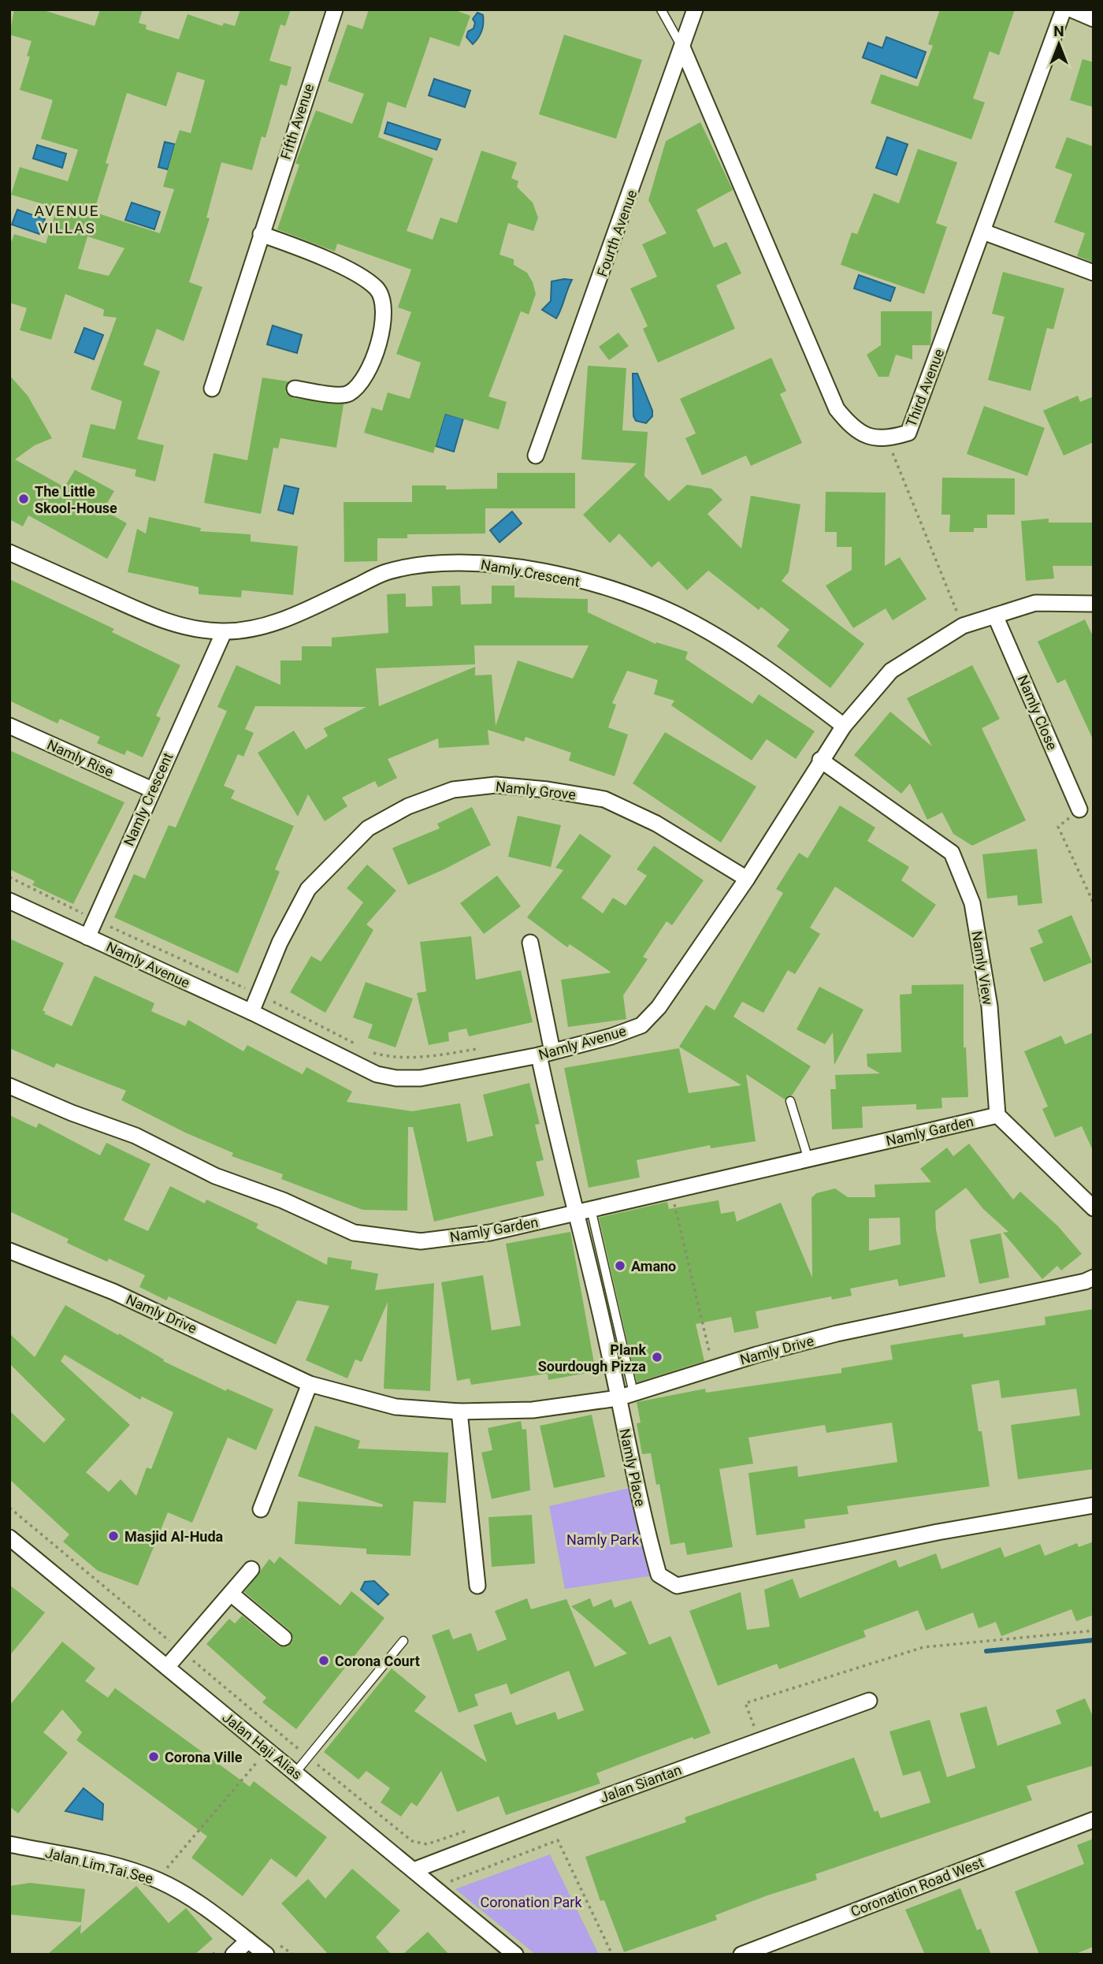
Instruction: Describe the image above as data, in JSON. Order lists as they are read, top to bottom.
{
  "streets": {
    "street": [
      "Fifth Avenue",
      "Fourth Avenue",
      "Third Avenue",
      "Namly Crescent",
      "Namly Close",
      "Namly Rise",
      "Namly Grove",
      "Namly Avenue",
      "Namly View",
      "Namly Garden",
      "Namly Drive",
      "Namly Place",
      "Jalan Haji Alias",
      "Jalan Siantan",
      "Jalan Lim Tai See",
      "Coronation Road West"
    ]
  },
  "crossings": [
    ["Namly Crescent", "Namly Rise"],
    ["Namly Crescent", "Namly Avenue"],
    ["Namly Close", "Namly Avenue"],
    ["Namly Grove", "Namly Avenue"],
    ["Namly Avenue", "Namly View"],
    ["Namly Avenue", "Namly Place"],
    ["Namly View", "Namly Garden"],
    ["Namly Garden", "Namly Place"],
    ["Namly Drive", "Namly Place"],
    ["Jalan Haji Alias", "Jalan Siantan"]
  ],
  "districts": ["AVENUE VILLAS"],
  "parks": ["Namly Park", "Coronation Park"],
  "places": [
    "The Little Skool-House",
    "Amano",
    "Plank Sourdough Pizza",
    "Masjid Al-Huda",
    "Corona Court",
    "Corona Ville"
  ],
  "north": "top"
}
